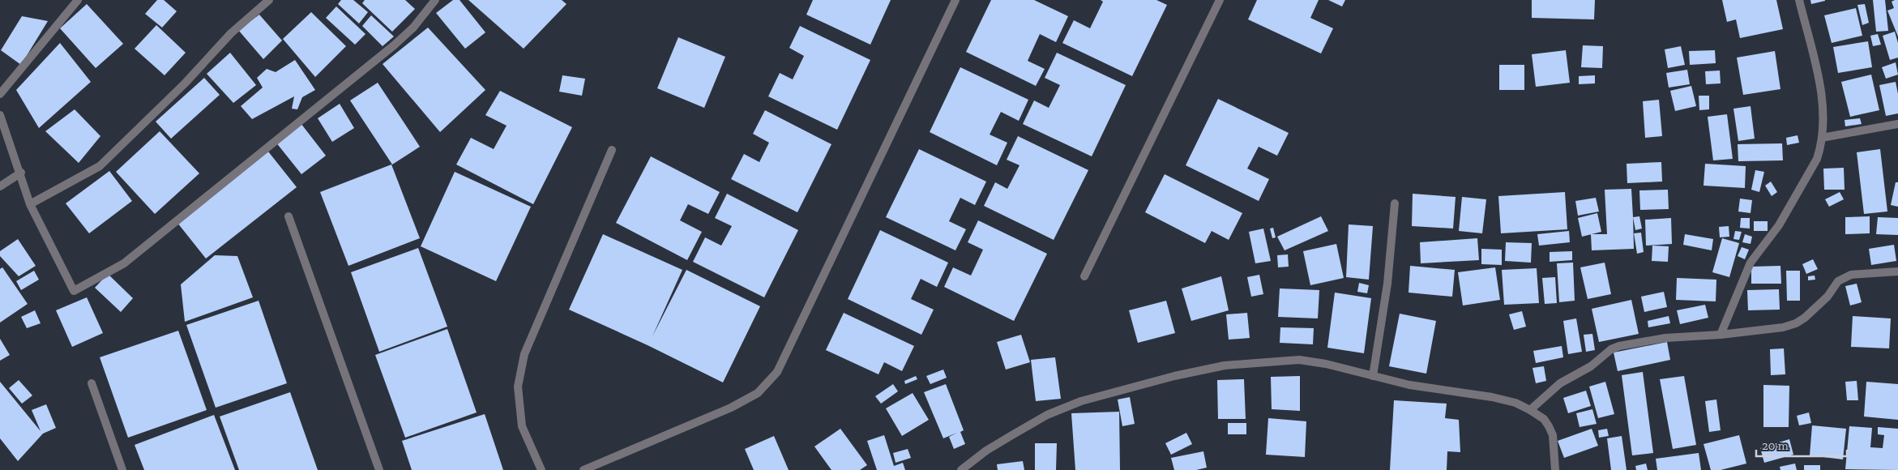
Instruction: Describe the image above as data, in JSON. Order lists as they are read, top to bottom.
{
  "scale_bar": "20 m"
}
